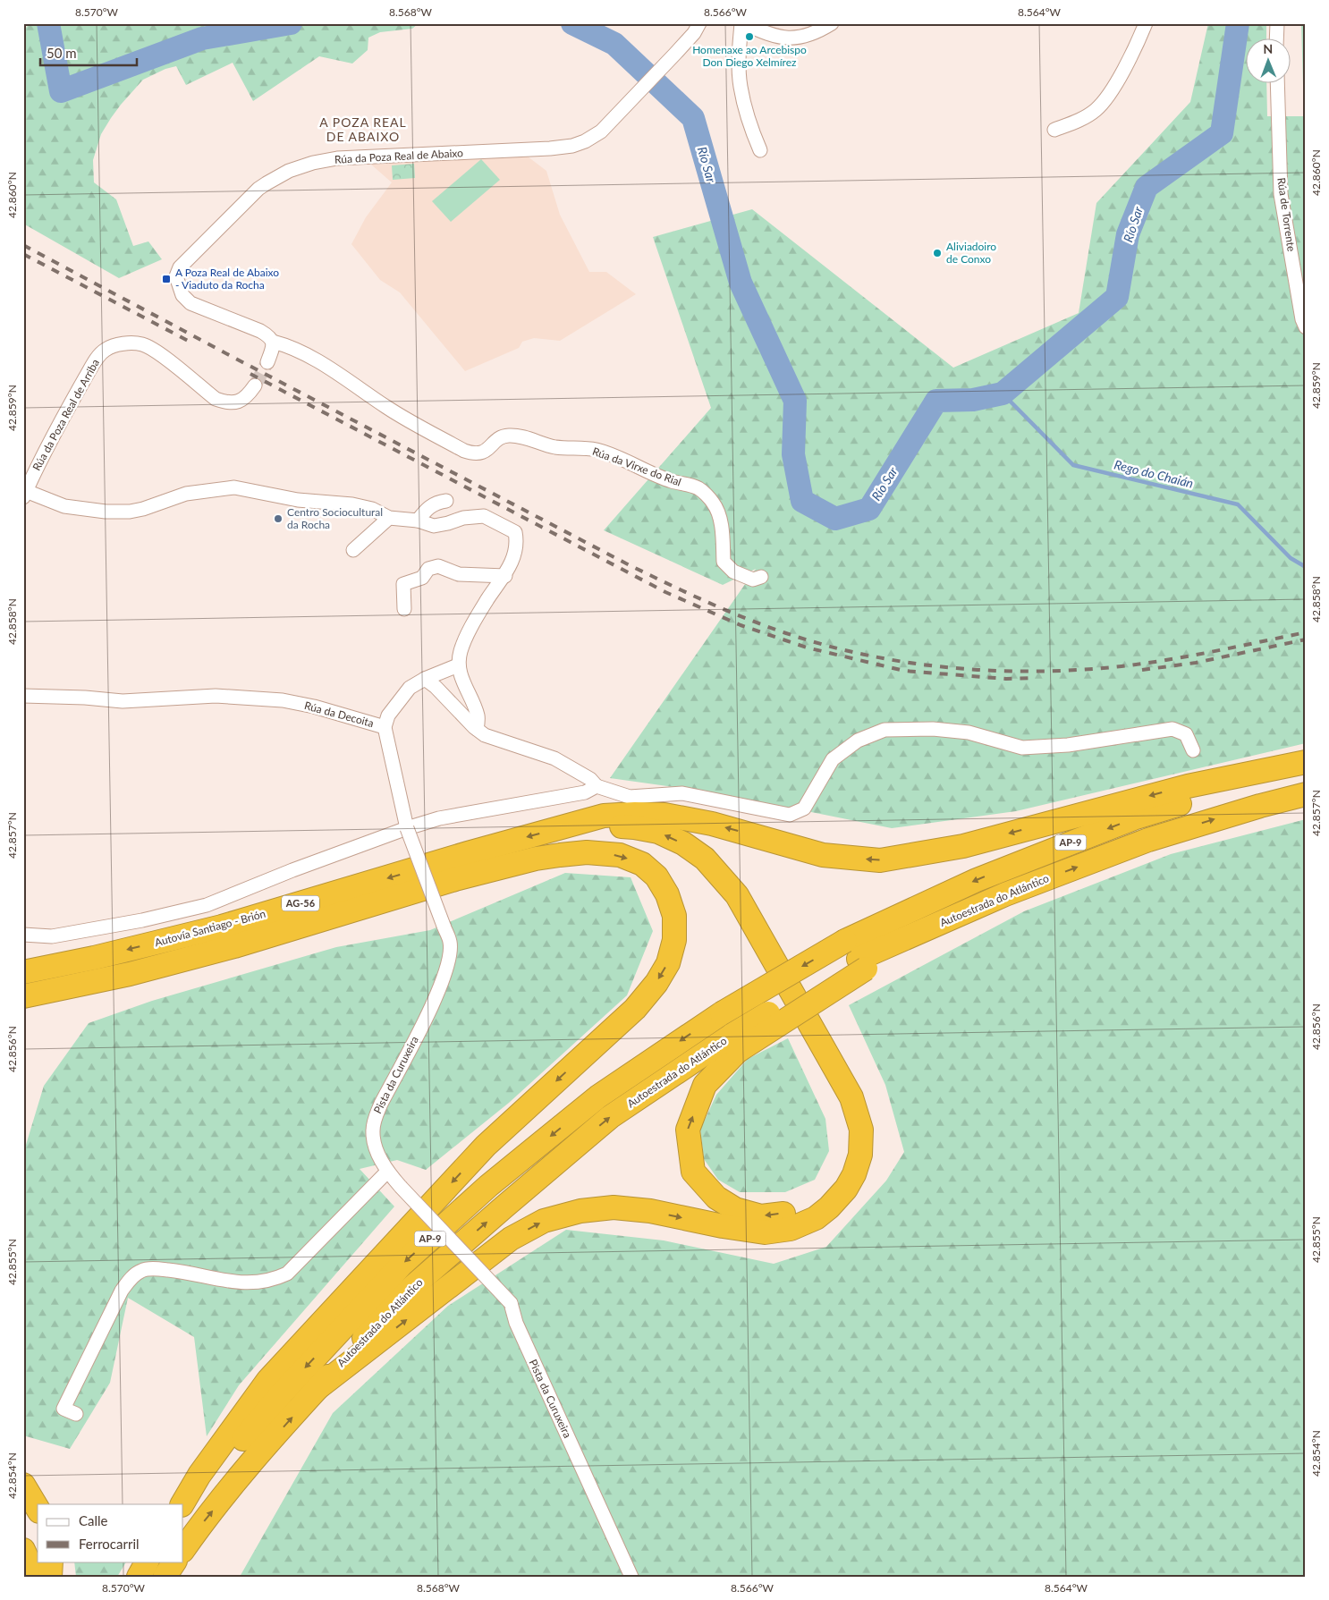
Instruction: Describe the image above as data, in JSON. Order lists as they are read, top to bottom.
{
  "streets": {
    "highway": [
      "AP-9",
      "Autoestrada do Atlántico",
      "AG-56",
      "Autovía Santiago - Brión"
    ],
    "street": [
      "Rúa da Poza Real de Abaixo",
      "Rúa de Torrente",
      "Rúa da Poza Real de Arriba",
      "Rúa da Virxe do Rial",
      "Rúa da Decoita",
      "Pista da Curuxeira"
    ]
  },
  "crossings": [
    ["Rúa da Poza Real de Abaixo", "Rúa da Virxe do Rial"],
    ["Rúa da Decoita", "Pista da Curuxeira"]
  ],
  "districts": ["A POZA REAL DE ABAIXO"],
  "water": ["Río Sar", "Rego do Chaián"],
  "places": {
    "other": ["Homenaxe ao Arcebispo Don Diego Xelmírez", "Aliviadoiro de Conxo", "Centro Sociocultural da Rocha"],
    "transit": ["A Poza Real de Abaixo - Viaduto da Rocha"]
  },
  "legend": ["Calle", "Ferrocarril"],
  "scale_bar": "50 m",
  "north": "top",
  "coordinates": [
    "8.570°W",
    "8.568°W",
    "8.566°W",
    "8.564°W",
    "42.860°N",
    "42.859°N",
    "42.858°N",
    "42.857°N",
    "42.856°N",
    "42.855°N",
    "42.854°N"
  ]
}
